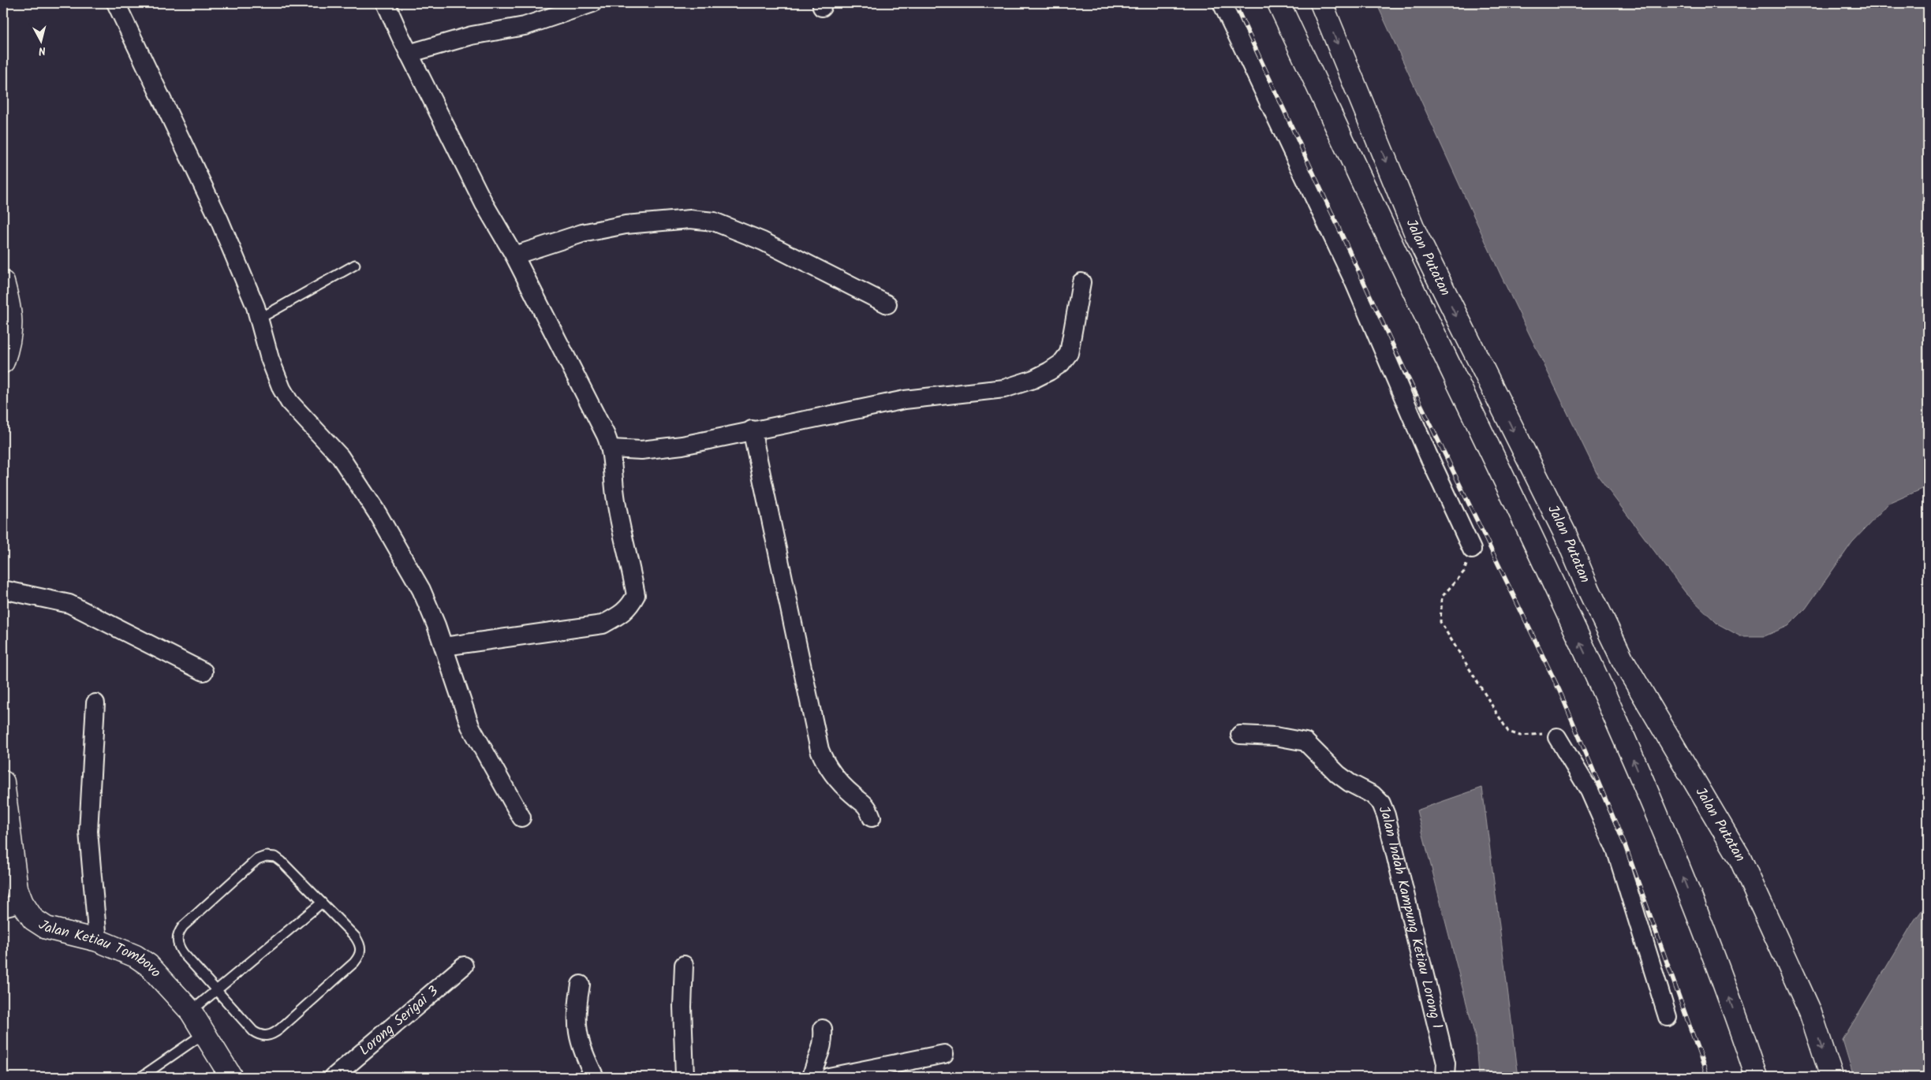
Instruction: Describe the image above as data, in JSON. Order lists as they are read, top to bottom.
{
  "streets": {
    "main road": ["Jalan Putatan", "Jalan Ketiau Tombovo"],
    "street": ["Jalan Indah Kampung Ketiau Lorong 1", "Lorong Serigai 3"]
  },
  "north": "bottom"
}
